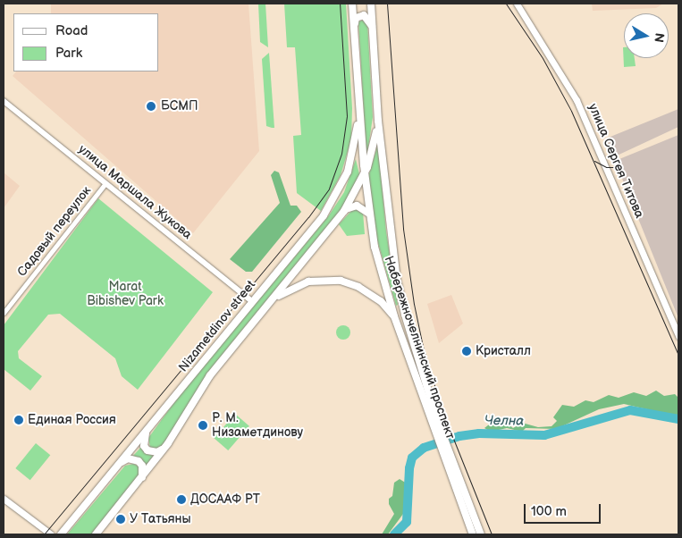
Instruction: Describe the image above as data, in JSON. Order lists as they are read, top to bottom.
{
  "streets": {
    "main road": ["улица Сергея Титова", "Nizametdinov street", "Набережночелнинский проспект"],
    "street": ["улица Маршала Жукова", "Садовый переулок"]
  },
  "crossings": [
    ["улица Маршала Жукова", "Садовый переулок"],
    ["улица Маршала Жукова", "Nizametdinov street"],
    ["Nizametdinov street", "Набережночелнинский проспект"]
  ],
  "water": ["Челна"],
  "parks": ["Marat Bibishev Park"],
  "places": [
    "БСМП",
    "Кристалл",
    "Единая Россия",
    "Р. М. Низаметдинову",
    "ДОСААФ РТ",
    "У Татьяны"
  ],
  "legend": ["Road", "Park"],
  "scale_bar": "100 m",
  "north": "right"
}
